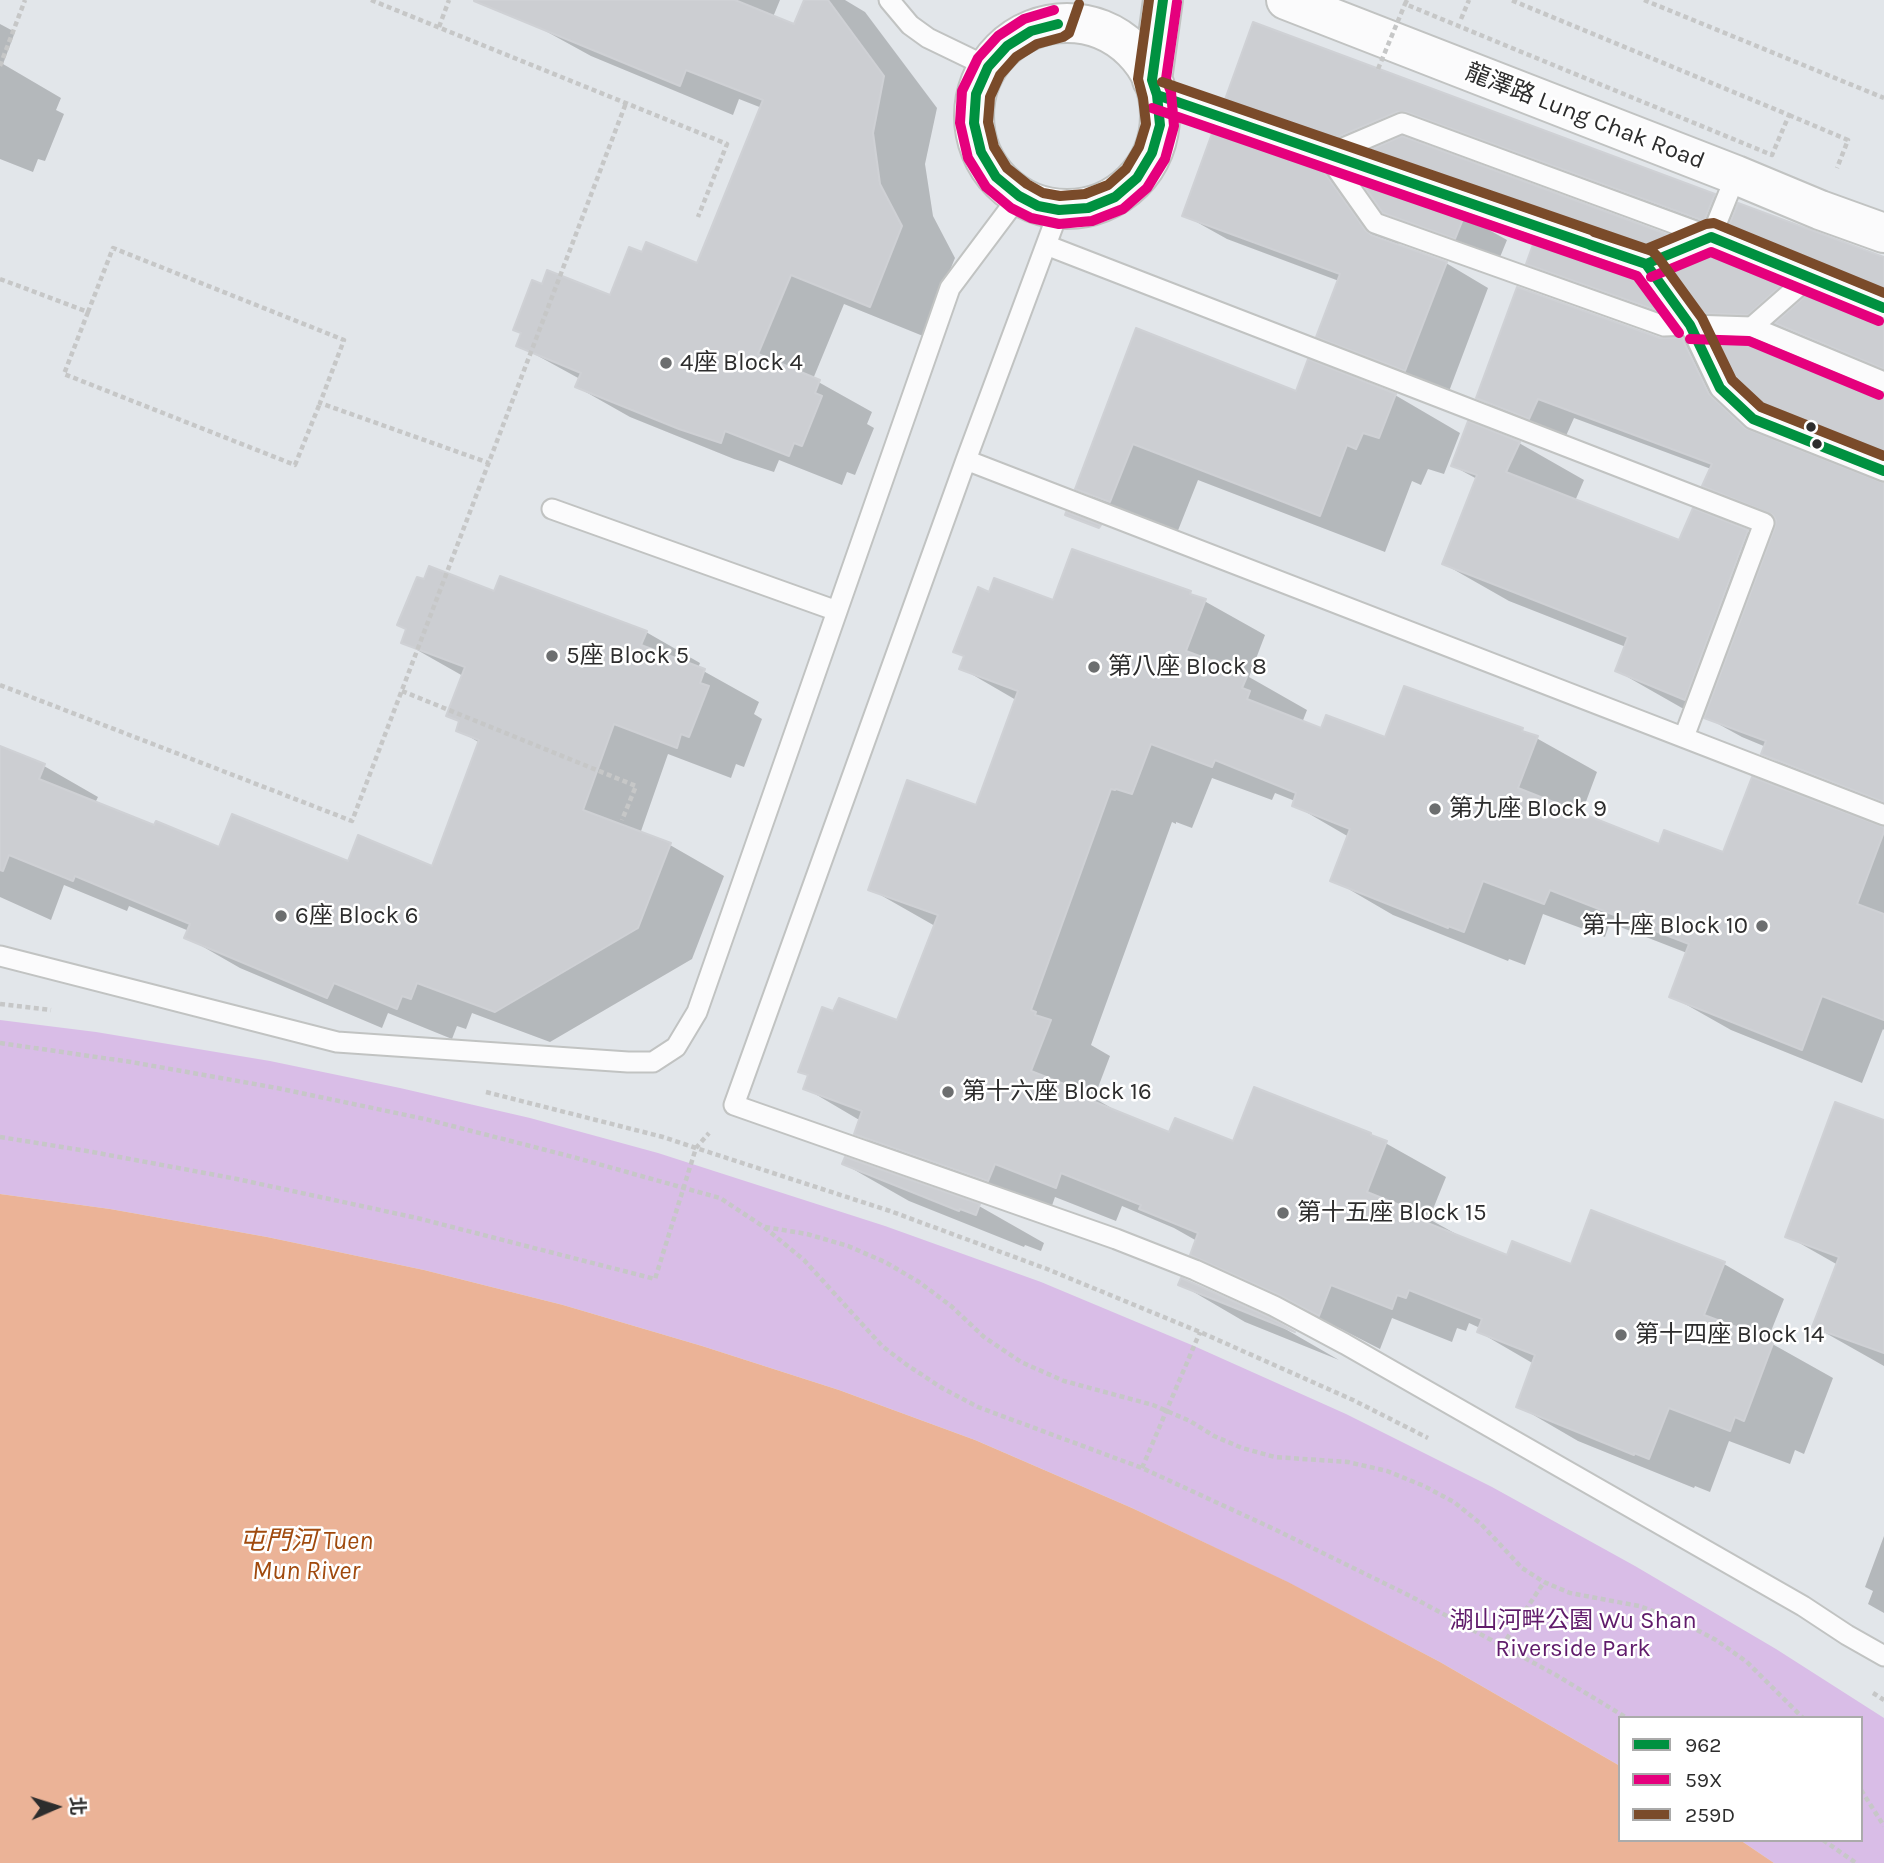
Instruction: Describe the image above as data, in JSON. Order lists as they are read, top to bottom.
{
  "streets": {
    "street": ["龍澤路 Lung Chak Road"]
  },
  "water": ["屯門河 Tuen Mun River"],
  "parks": ["湖山河畔公園 Wu Shan Riverside Park"],
  "places": [
    "4座 Block 4",
    "5座 Block 5",
    "第八座 Block 8",
    "第九座 Block 9",
    "6座 Block 6",
    "第十座 Block 10",
    "第十六座 Block 16",
    "第十五座 Block 15",
    "第十四座 Block 14"
  ],
  "lines": ["transit line 962", "transit line 259D", "transit line 59X"],
  "legend": ["962", "59X", "259D"],
  "north": "right"
}
